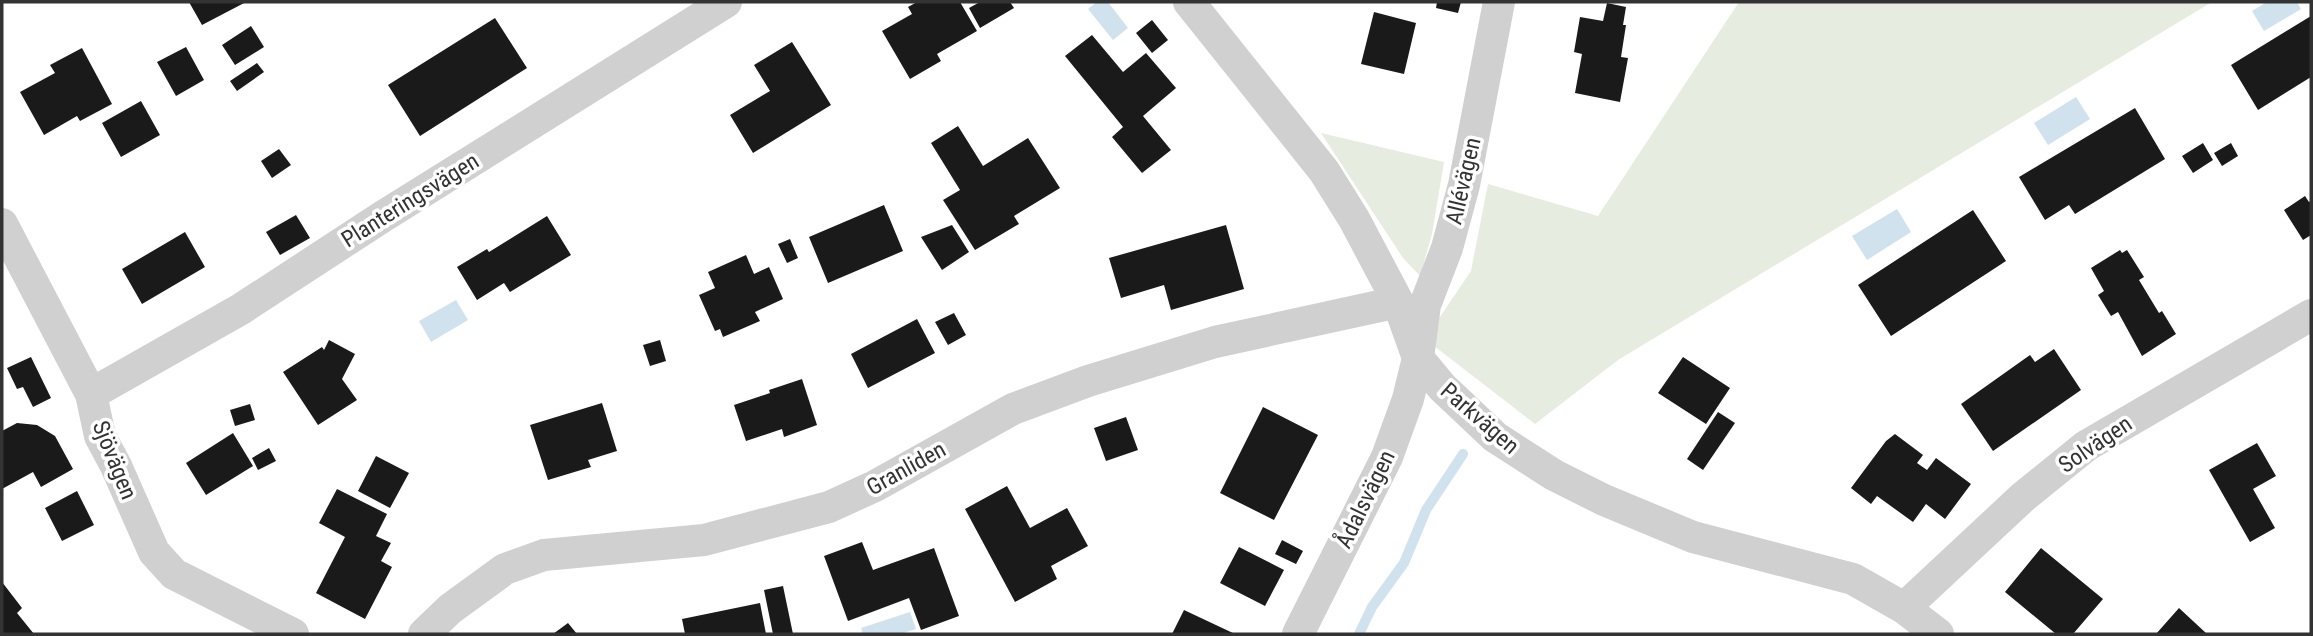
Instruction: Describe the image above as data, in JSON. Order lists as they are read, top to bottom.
{
  "streets": {
    "street": [
      "Allévägen",
      "Planteringsvägen",
      "Parkvägen",
      "Solvägen",
      "Sjövägen",
      "Granliden",
      "Ådalsvägen"
    ]
  },
  "crossings": [
    ["Allévägen", "Parkvägen"],
    ["Allévägen", "Ådalsvägen"],
    ["Planteringsvägen", "Sjövägen"],
    ["Parkvägen", "Solvägen"],
    ["Parkvägen", "Granliden"],
    ["Parkvägen", "Ådalsvägen"]
  ]
}
